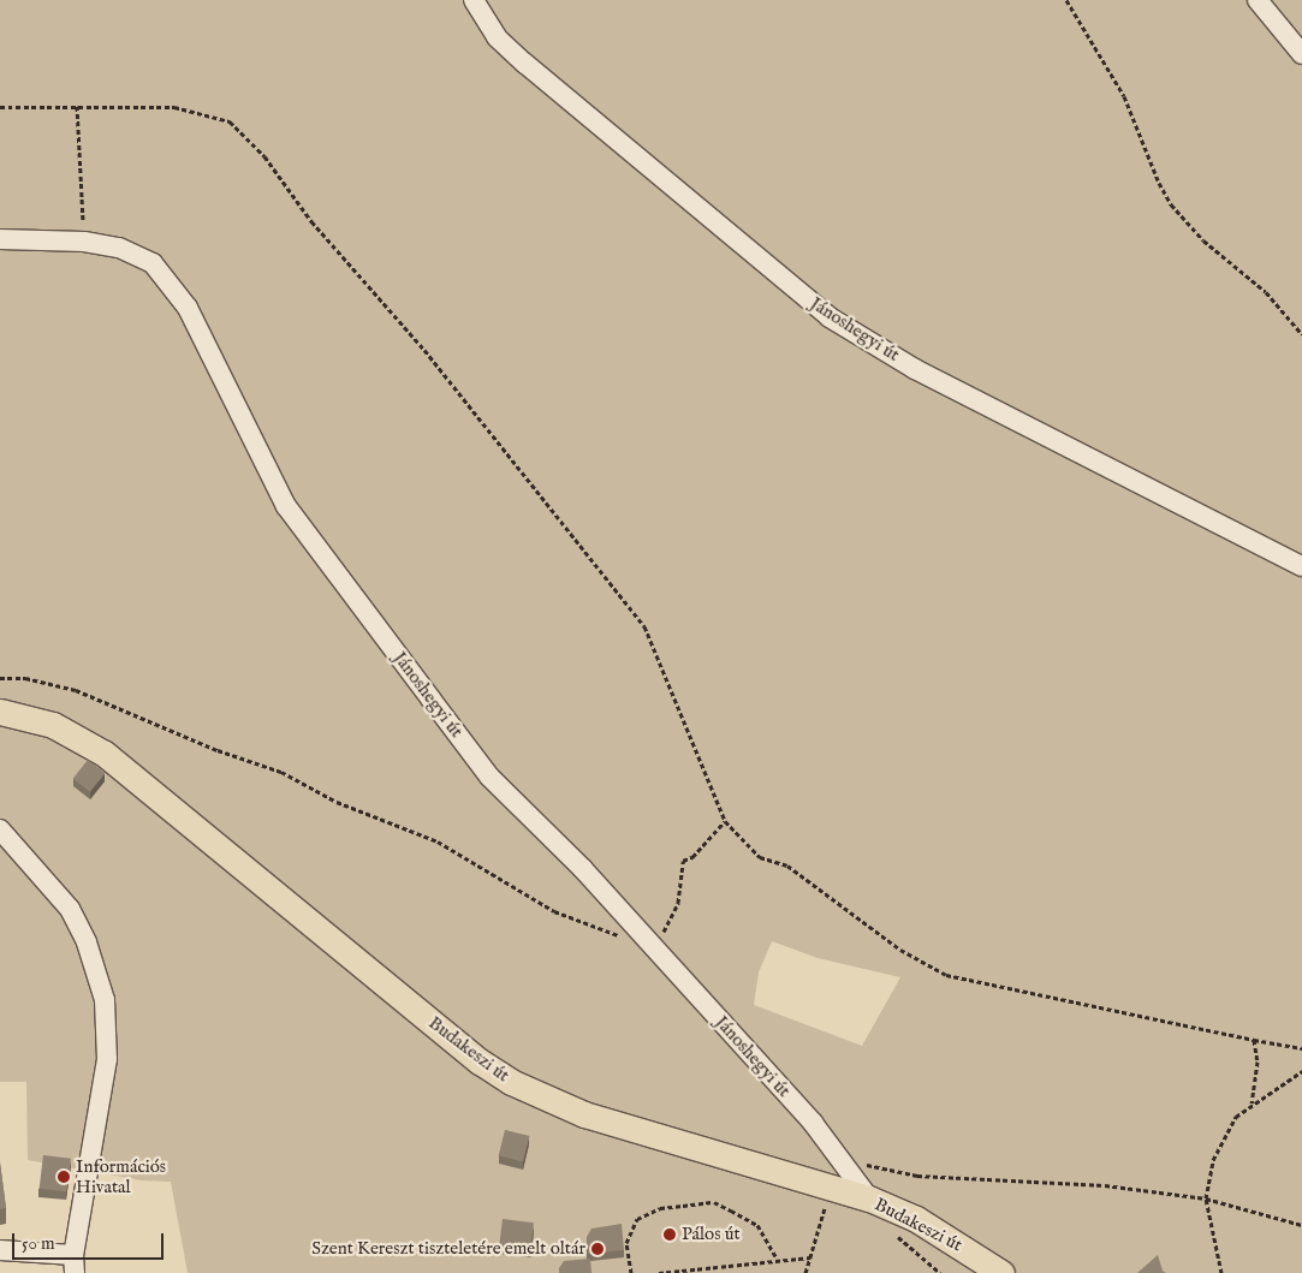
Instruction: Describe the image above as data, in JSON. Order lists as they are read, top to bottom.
{
  "streets": {
    "main road": ["Budakeszi út"],
    "street": ["Jánoshegyi út"]
  },
  "crossings": [
    ["Jánoshegyi út", "Budakeszi út"]
  ],
  "places": ["Információs Hivatal", "Pálos út", "Szent Kereszt tiszteletére emelt oltár"],
  "scale_bar": "50 m"
}
